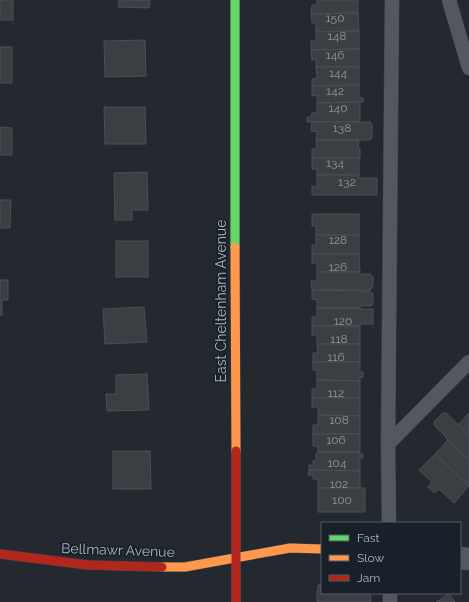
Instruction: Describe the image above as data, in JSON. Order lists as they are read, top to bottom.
{
  "streets": {
    "main road": ["East Cheltenham Avenue", "Bellmawr Avenue"]
  },
  "crossings": [
    ["East Cheltenham Avenue", "Bellmawr Avenue"]
  ],
  "house_numbers": [
    "150",
    "148",
    "146",
    "144",
    "142",
    "140",
    "138",
    "134",
    "132",
    "128",
    "126",
    "120",
    "118",
    "116",
    "112",
    "108",
    "106",
    "104",
    "102",
    "100"
  ],
  "legend": ["Fast", "Slow", "Jam"]
}
